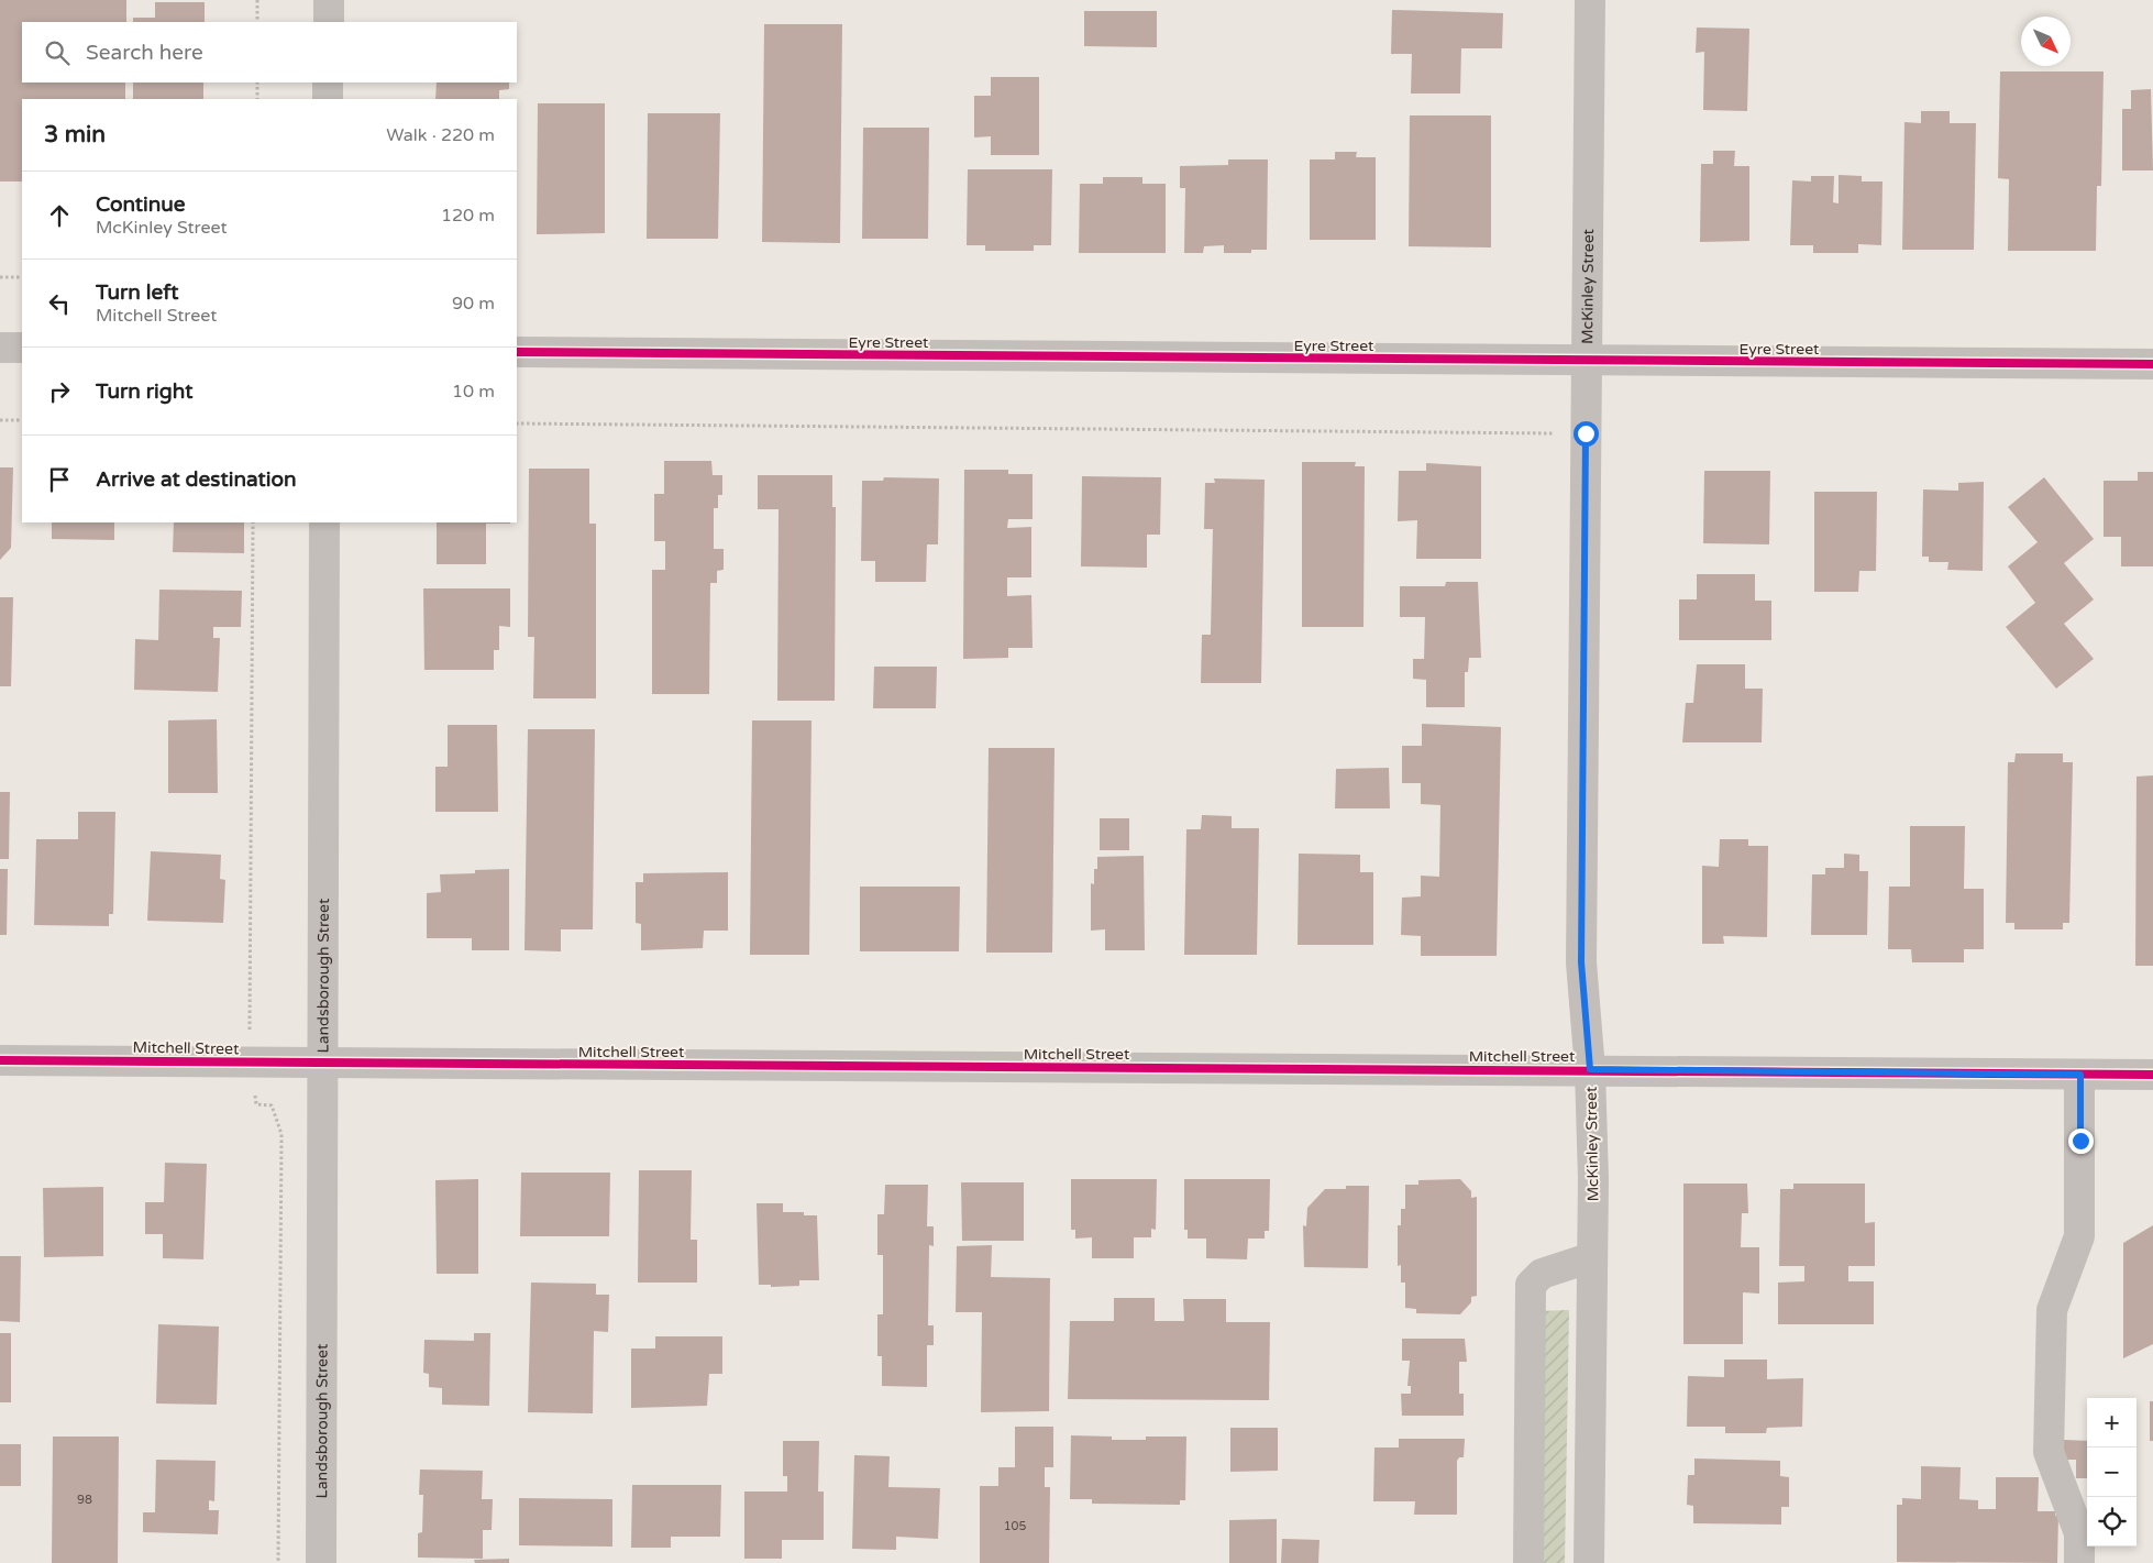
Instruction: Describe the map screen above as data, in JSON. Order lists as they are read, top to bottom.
{
  "streets": {
    "street": [
      "McKinley Street",
      "Eyre Street",
      "Landsborough Street",
      "Mitchell Street"
    ]
  },
  "crossings": [
    ["McKinley Street", "Eyre Street"],
    ["McKinley Street", "Mitchell Street"],
    ["Landsborough Street", "Mitchell Street"]
  ],
  "house_numbers": ["98", "105"],
  "north": "bottom right",
  "page": {
    "search": "Search here",
    "heading": ["3 min", "Walk · 220 m"],
    "list": [
      ["Continue", "McKinley Street", "120 m"],
      ["Turn left", "Mitchell Street", "90 m"],
      ["Turn right", "10 m"],
      "Arrive at destination"
    ],
    "map_buttons": ["+", "−"]
  }
}
